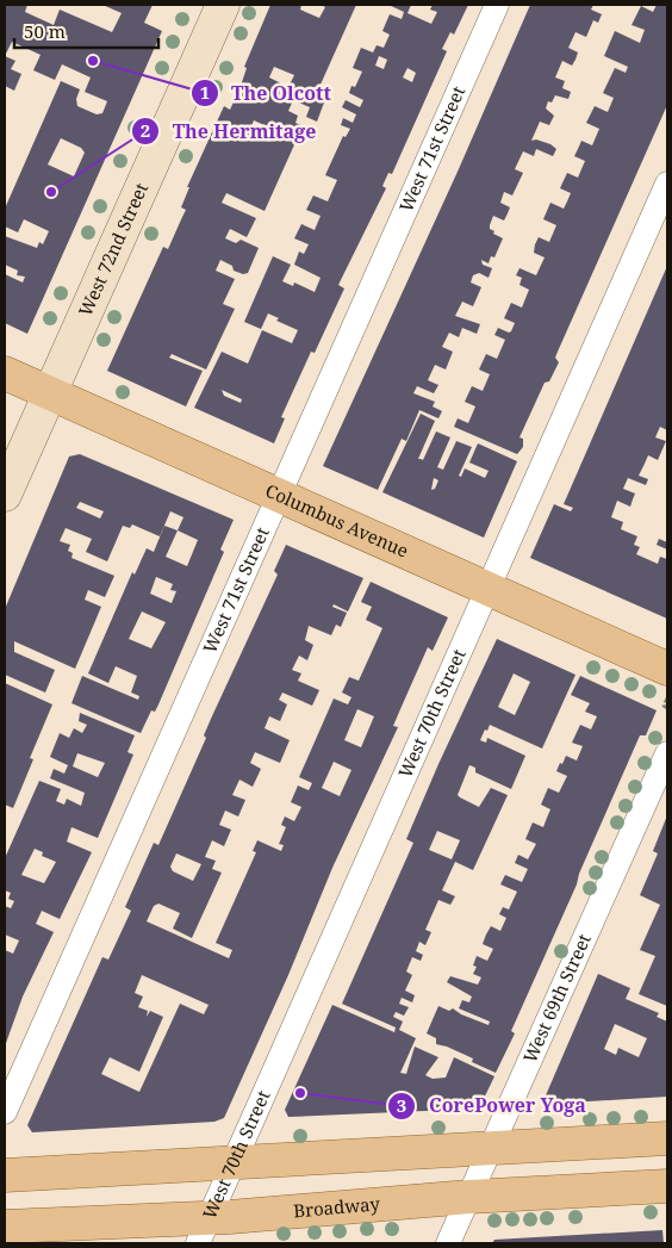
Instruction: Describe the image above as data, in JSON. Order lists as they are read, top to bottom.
{
  "streets": {
    "main road": ["West 72nd Street", "Columbus Avenue", "Broadway"],
    "street": ["West 71st Street", "West 70th Street", "West 69th Street"]
  },
  "crossings": [
    ["West 71st Street", "Columbus Avenue"],
    ["West 72nd Street", "Columbus Avenue"],
    ["Columbus Avenue", "West 70th Street"],
    ["West 70th Street", "Broadway"],
    ["West 69th Street", "Broadway"]
  ],
  "places": ["The Olcott", "The Hermitage", "CorePower Yoga"],
  "scale_bar": "50 m"
}
